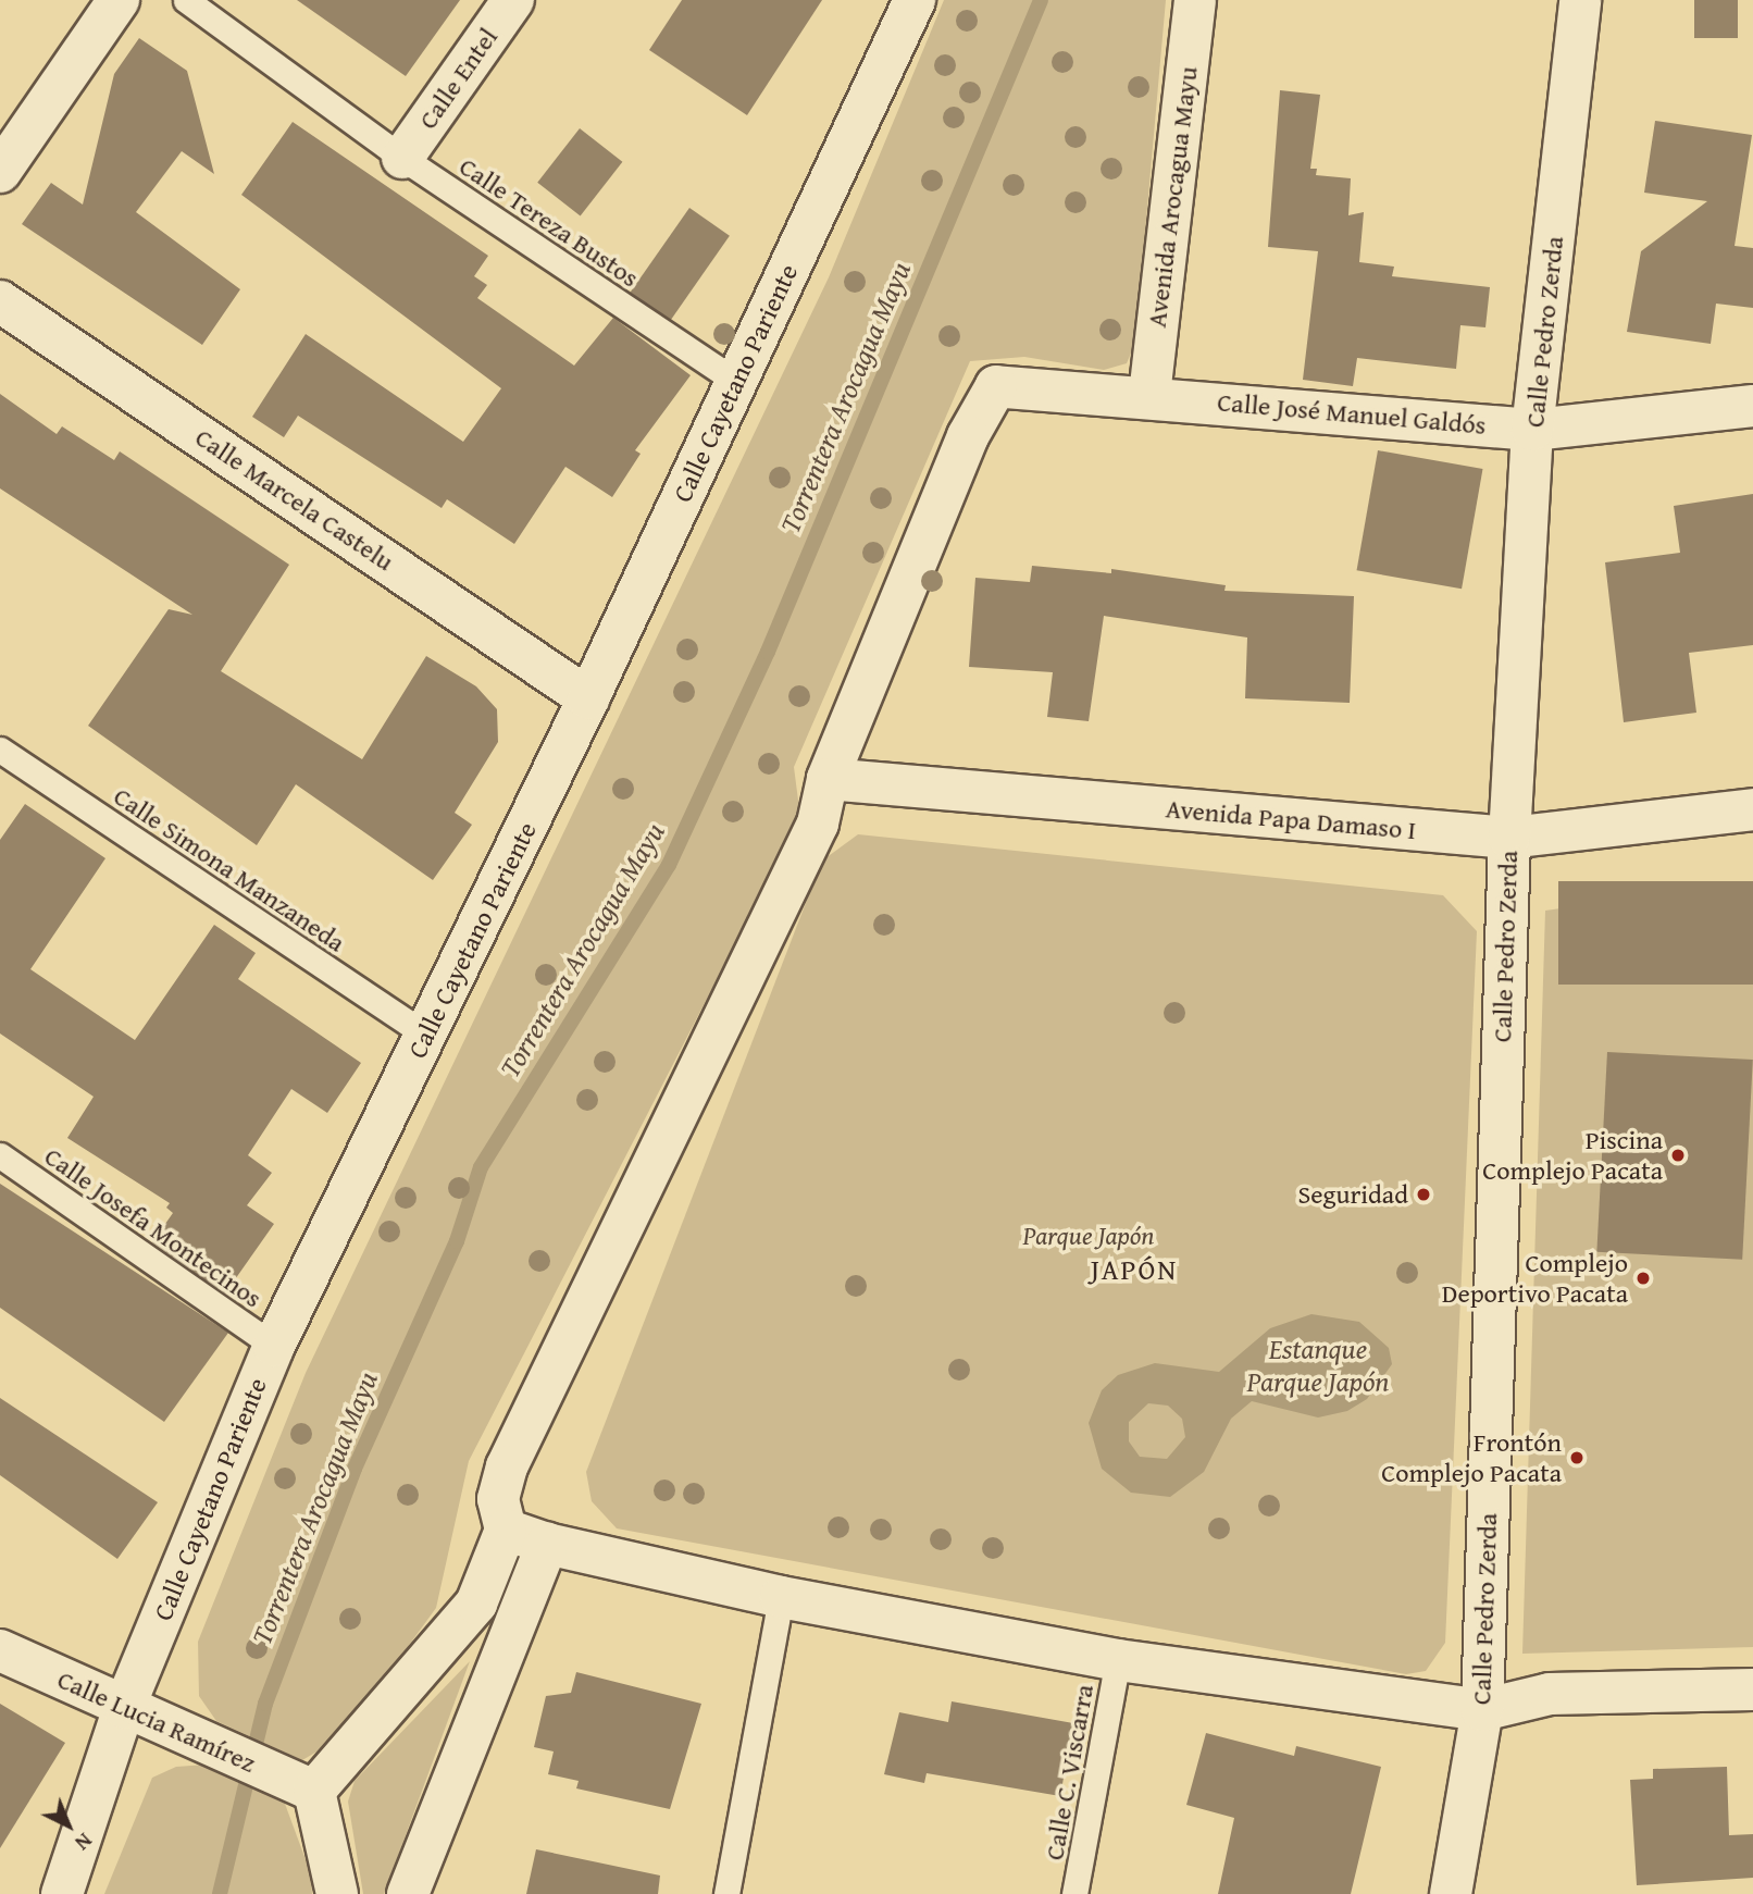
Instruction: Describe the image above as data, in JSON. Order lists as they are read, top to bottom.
{
  "streets": {
    "street": [
      "Calle Entel",
      "Avenida Arocagua Mayu",
      "Calle Pedro Zerda",
      "Calle Cayetano Pariente",
      "Calle José Manuel Galdós",
      "Calle Marcela Castelu",
      "Avenida Papa Damaso I",
      "Calle Lucia Ramírez"
    ],
    "lane": [
      "Calle Tereza Bustos",
      "Calle Simona Manzaneda",
      "Calle Josefa Montecinos",
      "Calle C. Viscarra"
    ]
  },
  "crossings": [
    ["Calle Entel", "Calle Tereza Bustos"],
    ["Avenida Arocagua Mayu", "Calle José Manuel Galdós"],
    ["Calle Tereza Bustos", "Calle Cayetano Pariente"],
    ["Calle Pedro Zerda", "Calle José Manuel Galdós"],
    ["Calle Pedro Zerda", "Avenida Papa Damaso I"],
    ["Calle Cayetano Pariente", "Calle Marcela Castelu"],
    ["Calle Cayetano Pariente", "Calle Simona Manzaneda"],
    ["Calle Cayetano Pariente", "Calle Josefa Montecinos"],
    ["Calle Cayetano Pariente", "Calle Lucia Ramírez"],
    ["Calle José Manuel Galdós", "Avenida Papa Damaso I"]
  ],
  "districts": ["JAPÓN"],
  "water": ["Torrentera Arocagua Mayu", "Estanque Parque Japón"],
  "parks": ["Parque Japón"],
  "places": [
    "Piscina Complejo Pacata",
    "Seguridad",
    "Complejo Deportivo Pacata",
    "Frontón Complejo Pacata"
  ],
  "north": "bottom right"
}
